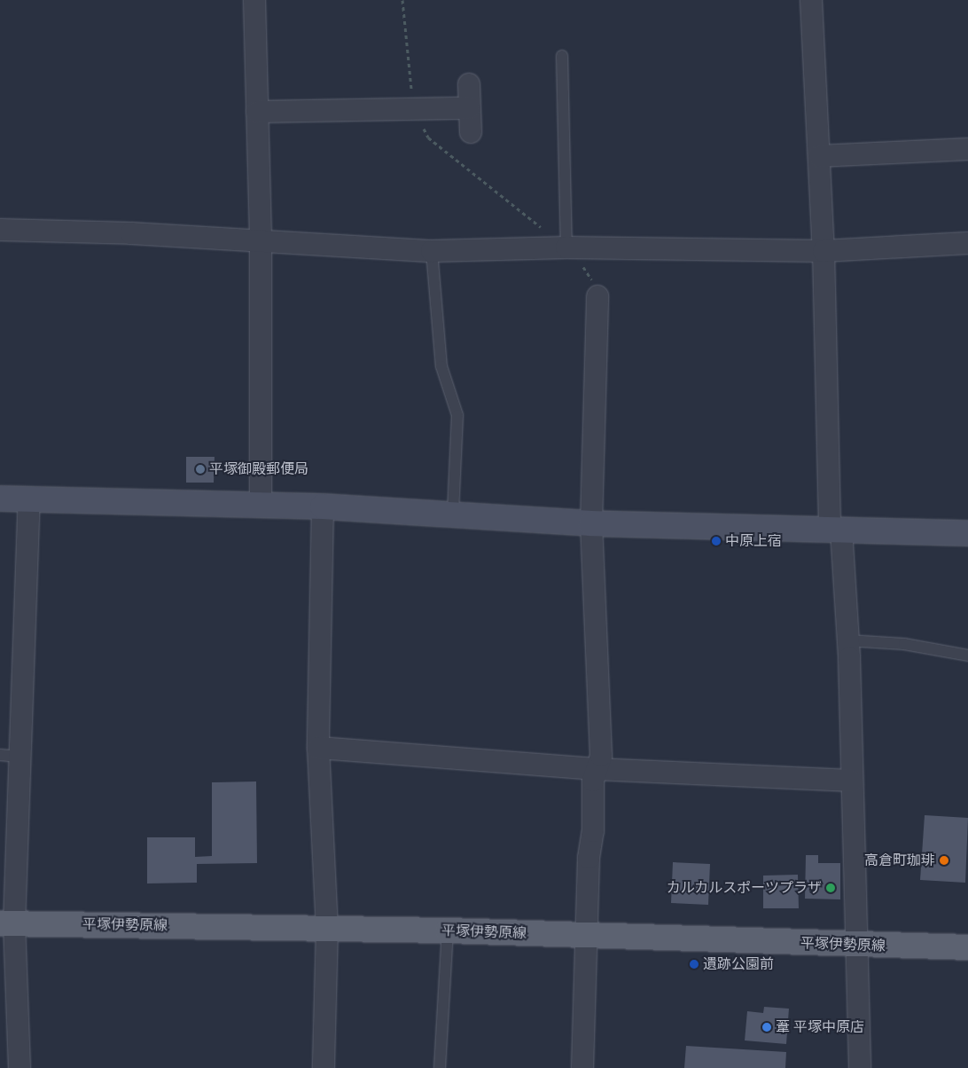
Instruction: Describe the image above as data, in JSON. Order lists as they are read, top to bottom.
{
  "streets": {
    "main road": ["平塚伊勢原線"]
  },
  "places": [
    "平塚御殿郵便局",
    "中原上宿",
    "高倉町珈琲",
    "カルカルスポーツプラザ",
    "遺跡公園前",
    "葦 平塚中原店"
  ]
}
